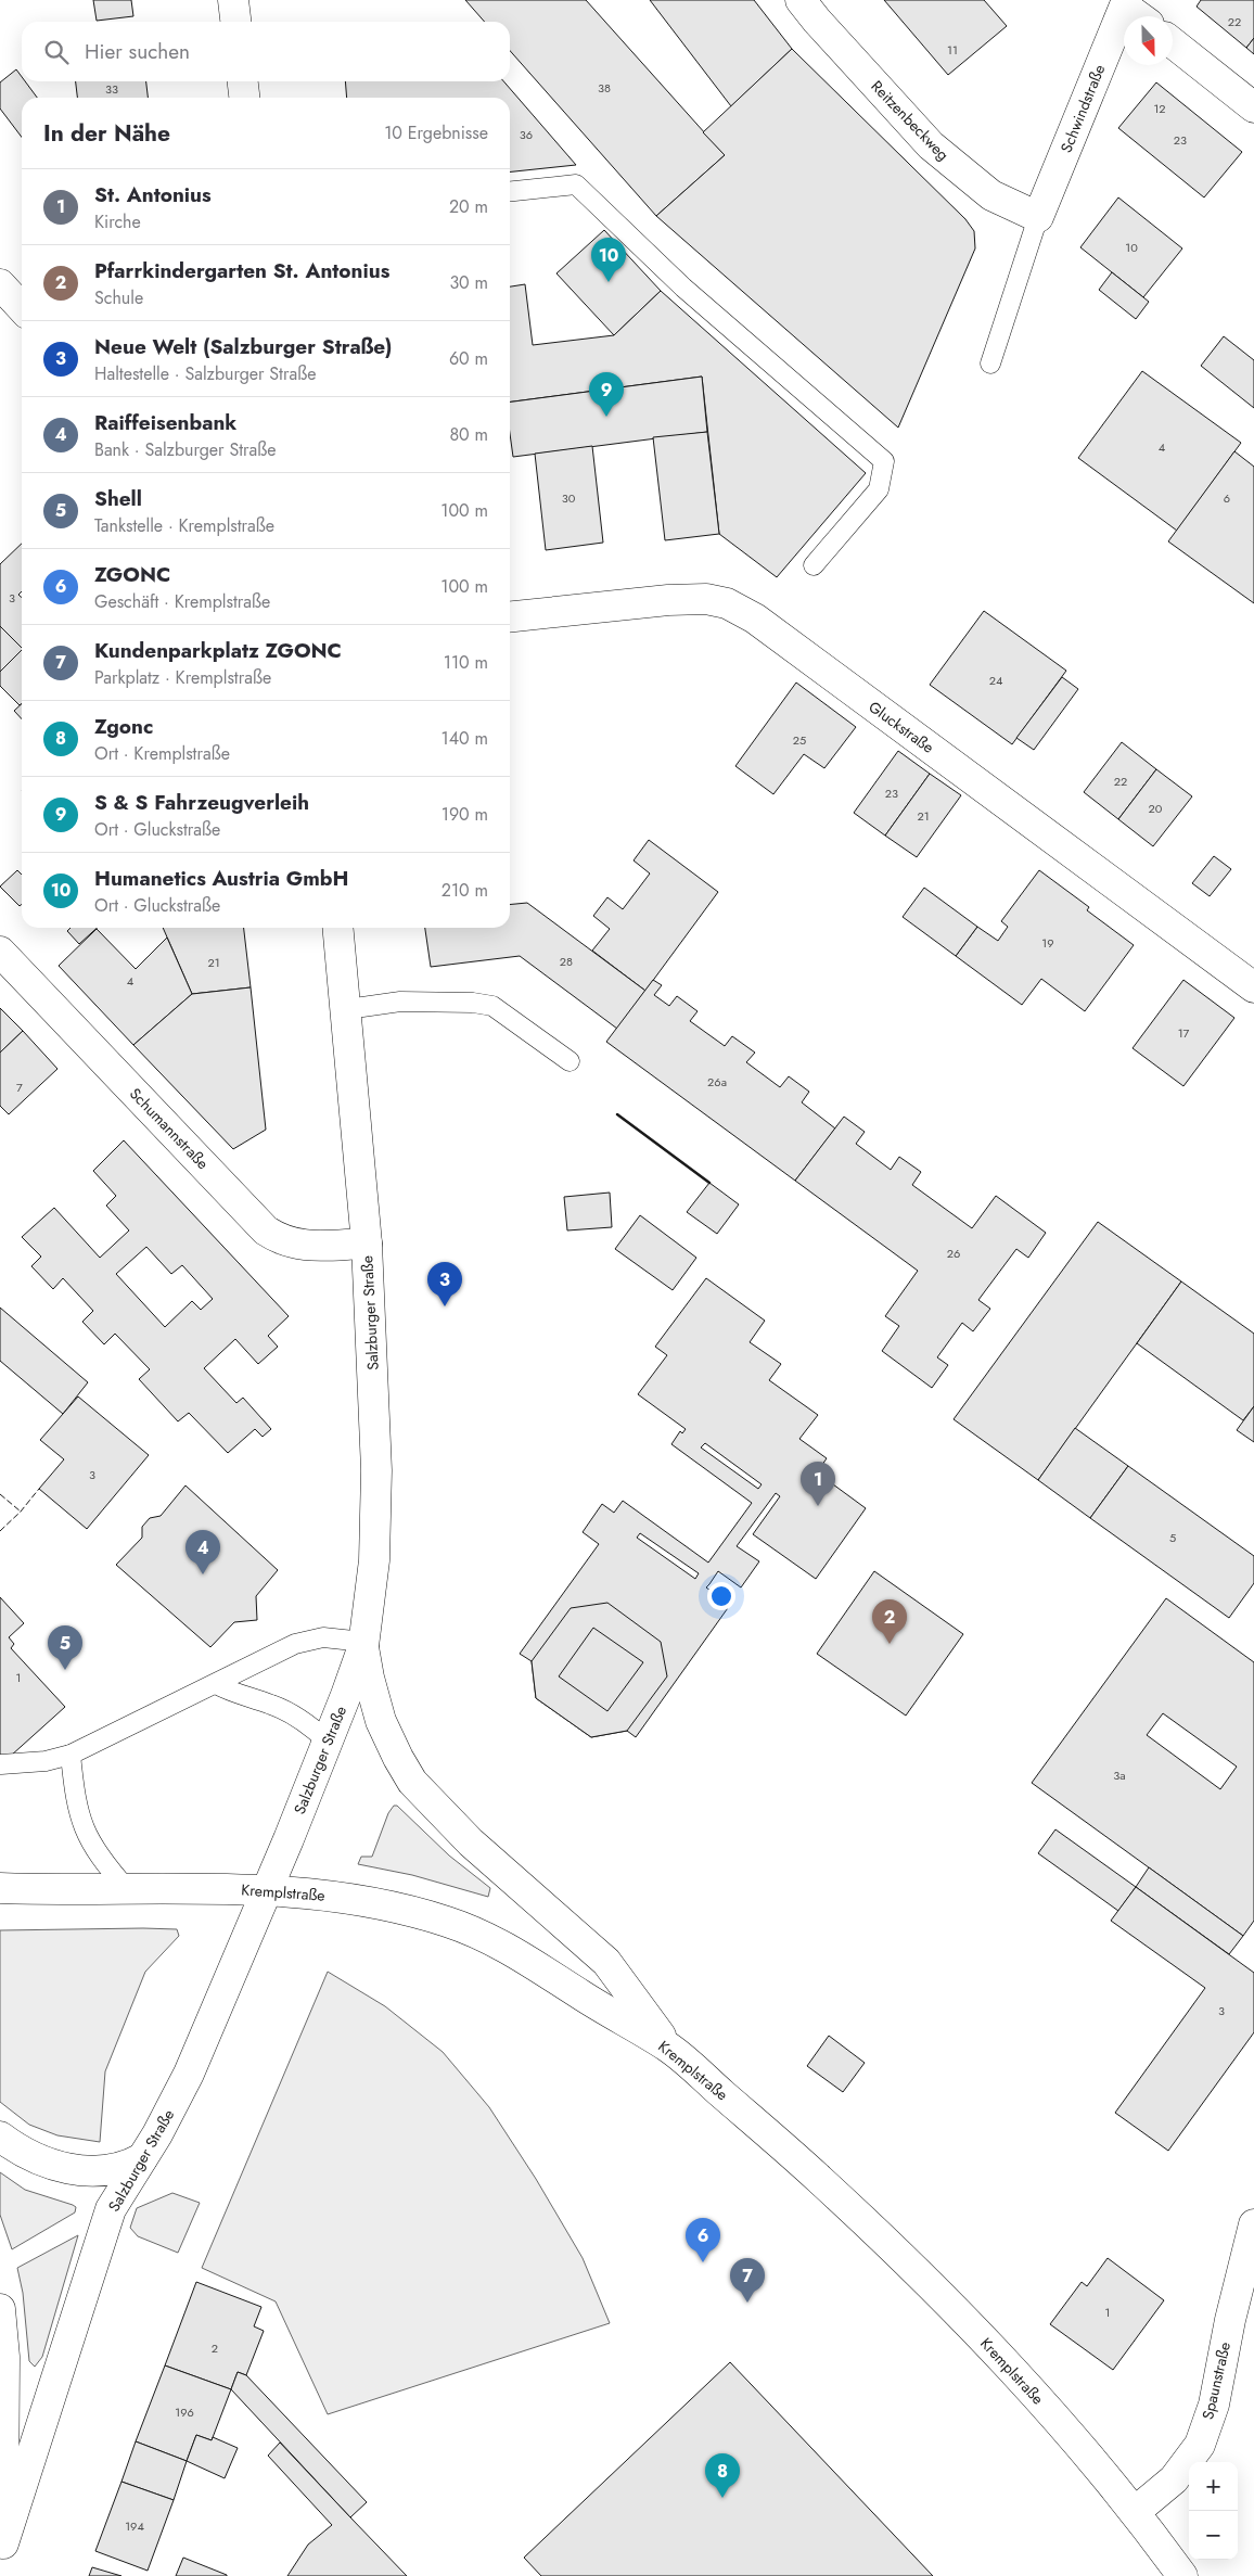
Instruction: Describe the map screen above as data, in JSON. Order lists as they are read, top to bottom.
{
  "streets": {
    "main road": [
      "Schwindstraße",
      "Reitzenbeckweg",
      "Gluckstraße",
      "Schumannstraße",
      "Salzburger Straße",
      "Kremplstraße",
      "Spaunstraße"
    ]
  },
  "crossings": [
    ["Schwindstraße", "Reitzenbeckweg"],
    ["Schumannstraße", "Salzburger Straße"],
    ["Salzburger Straße", "Kremplstraße"],
    ["Kremplstraße", "Spaunstraße"]
  ],
  "house_numbers": [
    "22",
    "11",
    "38",
    "33",
    "12",
    "36",
    "23",
    "10",
    "4",
    "30",
    "6",
    "3",
    "24",
    "25",
    "22",
    "23",
    "20",
    "21",
    "19",
    "28",
    "21",
    "4",
    "17",
    "26a",
    "7",
    "26",
    "3",
    "5",
    "1",
    "3a",
    "3",
    "1",
    "2",
    "196",
    "194"
  ],
  "north": "bottom",
  "page": {
    "search": "Hier suchen",
    "heading": ["In der Nähe", "10 Ergebnisse"],
    "list": [
      {
        "mark": "1",
        "name": "St. Antonius",
        "note": "Kirche",
        "value": "20 m"
      },
      {
        "mark": "2",
        "name": "Pfarrkindergarten St. Antonius",
        "note": "Schule",
        "value": "30 m"
      },
      {
        "mark": "3",
        "name": "Neue Welt (Salzburger Straße)",
        "note": "Haltestelle · Salzburger Straße",
        "value": "60 m"
      },
      {
        "mark": "4",
        "name": "Raiffeisenbank",
        "note": "Bank · Salzburger Straße",
        "value": "80 m"
      },
      {
        "mark": "5",
        "name": "Shell",
        "note": "Tankstelle · Kremplstraße",
        "value": "100 m"
      },
      {
        "mark": "6",
        "name": "ZGONC",
        "note": "Geschäft · Kremplstraße",
        "value": "100 m"
      },
      {
        "mark": "7",
        "name": "Kundenparkplatz ZGONC",
        "note": "Parkplatz · Kremplstraße",
        "value": "110 m"
      },
      {
        "mark": "8",
        "name": "Zgonc",
        "note": "Ort · Kremplstraße",
        "value": "140 m"
      },
      {
        "mark": "9",
        "name": "S & S Fahrzeugverleih",
        "note": "Ort · Gluckstraße",
        "value": "190 m"
      },
      {
        "mark": "10",
        "name": "Humanetics Austria GmbH",
        "note": "Ort · Gluckstraße",
        "value": "210 m"
      }
    ],
    "pins": [
      "10",
      "9",
      "3",
      "1",
      "4",
      "2",
      "5",
      "6",
      "7",
      "8"
    ],
    "map_buttons": ["+", "−"]
  }
}
